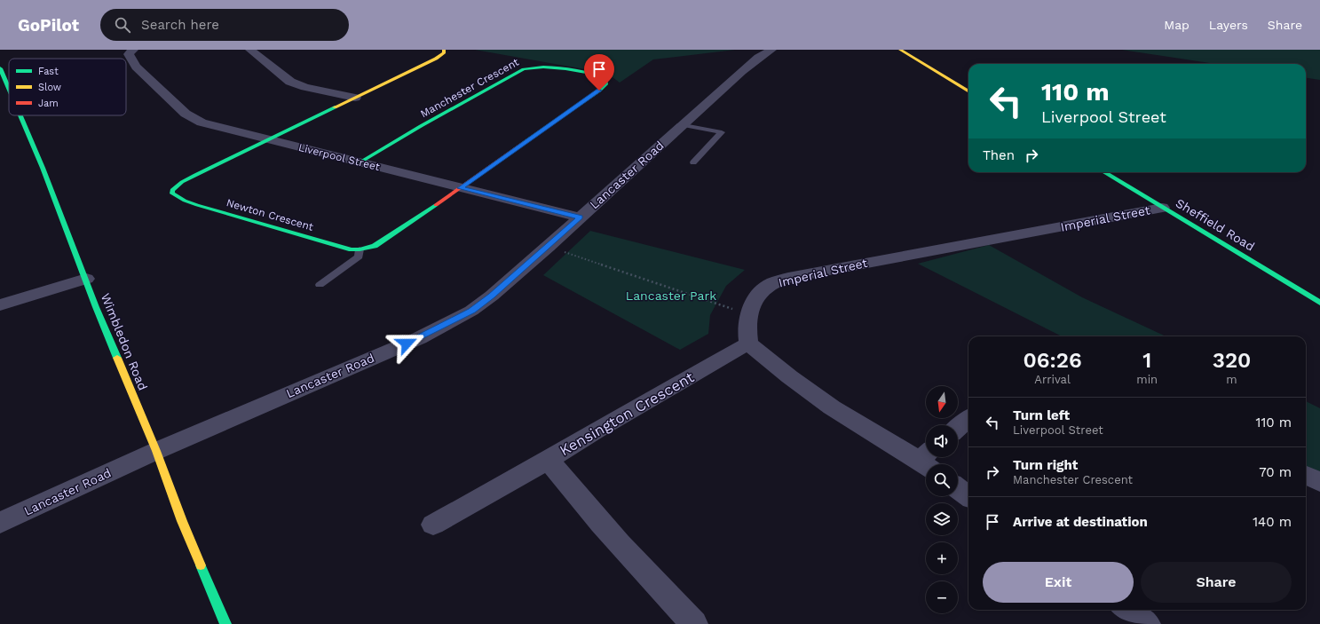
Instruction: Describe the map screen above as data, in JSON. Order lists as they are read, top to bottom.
{
  "streets": {
    "street": [
      "Manchester Crescent",
      "Liverpool Street",
      "Lancaster Road",
      "Newton Crescent",
      "Imperial Street",
      "Sheffield Road",
      "Wimbledon Road",
      "Kensington Crescent"
    ]
  },
  "crossings": [
    ["Manchester Crescent", "Liverpool Street"],
    ["Manchester Crescent", "Newton Crescent"],
    ["Liverpool Street", "Lancaster Road"],
    ["Liverpool Street", "Newton Crescent"],
    ["Lancaster Road", "Wimbledon Road"],
    ["Imperial Street", "Sheffield Road"],
    ["Imperial Street", "Kensington Crescent"]
  ],
  "parks": ["Lancaster Park"],
  "legend": ["Fast", "Slow", "Jam"],
  "north": "bottom",
  "page": {
    "header": "GoPilot",
    "search": "Search here",
    "nav": ["Map", "Layers", "Share"],
    "turn": ["110 m", "Liverpool Street"],
    "then": "Then",
    "eta": [
      "06:26",
      "Arrival",
      "1",
      "min",
      "320",
      "m"
    ],
    "map_buttons": ["+", "−"],
    "list": [
      {
        "name": "Turn left",
        "note": "Liverpool Street",
        "value": "110 m"
      },
      {
        "name": "Turn right",
        "note": "Manchester Crescent",
        "value": "70 m"
      },
      {
        "name": "Arrive at destination",
        "value": "140 m"
      }
    ],
    "buttons": ["Exit", "Share"]
  }
}
